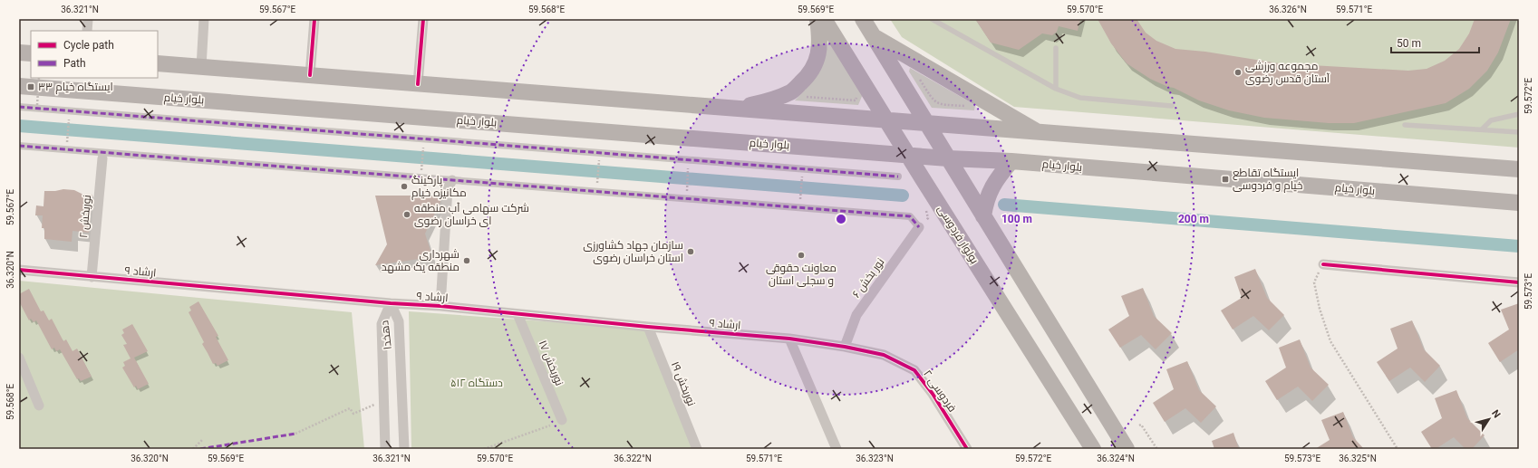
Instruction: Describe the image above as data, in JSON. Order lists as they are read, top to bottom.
{
  "streets": {
    "main road": ["بلوار خیام", "بولوار فردوسی"],
    "street": [
      "نوربخش ۲",
      "ارشاد ۹",
      "نور بخش ۶",
      "دهخدا",
      "نوربخش ۱۷",
      "نوربخش ۱۹",
      "فردوسی ۲"
    ]
  },
  "crossings": [
    ["بلوار خیام", "بولوار فردوسی"],
    ["نوربخش ۲", "ارشاد ۹"],
    ["ارشاد ۹", "نور بخش ۶"],
    ["ارشاد ۹", "دهخدا"],
    ["ارشاد ۹", "نوربخش ۱۷"],
    ["ارشاد ۹", "نوربخش ۱۹"],
    ["ارشاد ۹", "فردوسی ۲"],
    ["نور بخش ۶", "فردوسی ۲"]
  ],
  "parks": ["۵۱۲ دستگاه"],
  "places": {
    "other": [
      "مجموعه ورزشی آستان قدس رضوی",
      "پارکینگ مکانیزه خیام",
      "شرکت سهامی آب منطقه ای خراسان رضوی",
      "سازمان جهاد کشاورزی استان خراسان رضوی",
      "معاونت حقوقی و سجلی استان",
      "شهرداری منطقه یک مشهد"
    ],
    "transit": ["ایستگاه خیام ۳۳", "ایستگاه تقاطع خیام و فردوسی"]
  },
  "legend": ["Cycle path", "Path"],
  "scale_bar": "50 m",
  "north": "top right",
  "coordinates": [
    "36.321°N",
    "59.567°E",
    "59.568°E",
    "59.569°E",
    "59.570°E",
    "36.326°N",
    "59.571°E",
    "59.572°E",
    "36.320°N",
    "59.573°E",
    "36.322°N",
    "36.323°N",
    "36.324°N",
    "36.325°N"
  ],
  "rings": ["100 m", "200 m"]
}
